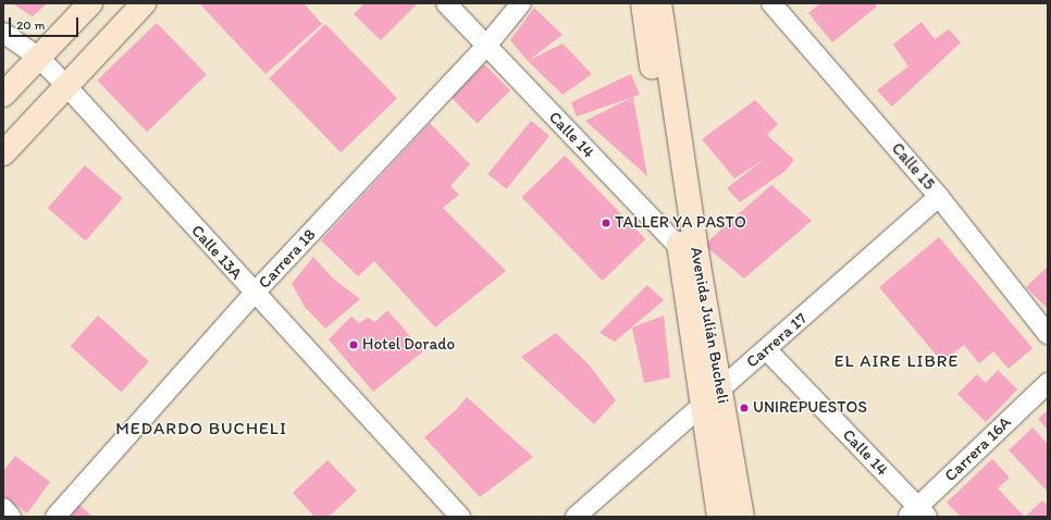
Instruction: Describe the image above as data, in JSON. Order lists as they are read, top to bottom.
{
  "streets": {
    "street": [
      "Calle 14",
      "Calle 15",
      "Calle 13A",
      "Carrera 18",
      "Avenida Julián Bucheli",
      "Carrera 17",
      "Carrera 16A"
    ]
  },
  "crossings": [
    ["Calle 14", "Carrera 18"],
    ["Calle 14", "Avenida Julián Bucheli"],
    ["Calle 14", "Carrera 17"],
    ["Calle 14", "Carrera 16A"],
    ["Calle 15", "Carrera 17"],
    ["Calle 13A", "Carrera 18"],
    ["Avenida Julián Bucheli", "Carrera 17"]
  ],
  "districts": ["EL AIRE LIBRE", "MEDARDO BUCHELI"],
  "places": ["TALLER YA PASTO", "Hotel Dorado", "UNIREPUESTOS"],
  "scale_bar": "20 m"
}
